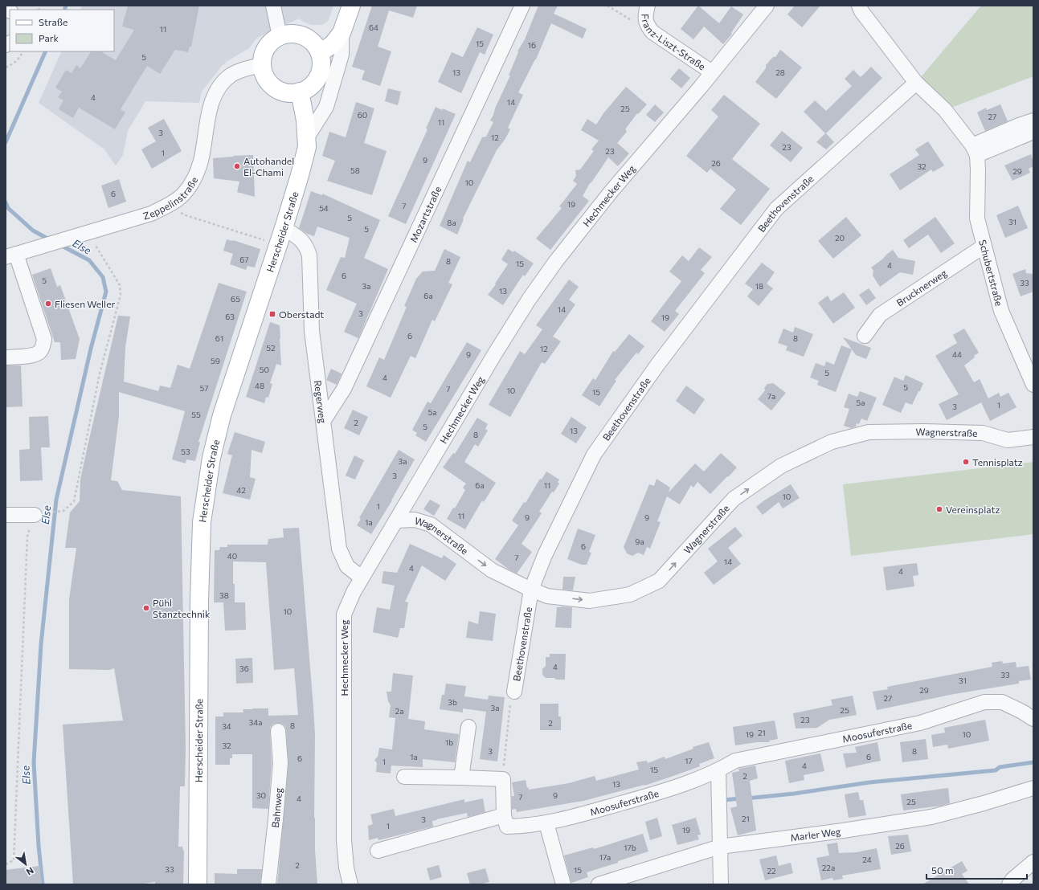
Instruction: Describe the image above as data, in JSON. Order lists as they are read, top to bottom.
{
  "streets": {
    "main road": ["Herscheider Straße"],
    "street": [
      "Franz-Liszt-Straße",
      "Zeppelinstraße",
      "Hechmecker Weg",
      "Beethovenstraße",
      "Mozartstraße",
      "Schubertstraße",
      "Brucknerweg",
      "Regerweg",
      "Wagnerstraße",
      "Moosuferstraße",
      "Bahnweg",
      "Marler Weg"
    ]
  },
  "crossings": [
    ["Franz-Liszt-Straße", "Hechmecker Weg"],
    ["Zeppelinstraße", "Herscheider Straße"],
    ["Hechmecker Weg", "Regerweg"],
    ["Hechmecker Weg", "Wagnerstraße"],
    ["Beethovenstraße", "Wagnerstraße"],
    ["Mozartstraße", "Regerweg"],
    ["Herscheider Straße", "Regerweg"],
    ["Schubertstraße", "Brucknerweg"]
  ],
  "one_way": ["Wagnerstraße"],
  "water": ["Else"],
  "places": {
    "other": [
      "Autohandel El-Chami",
      "Fliesen Weller",
      "Tennisplatz",
      "Vereinsplatz",
      "Pühl Stanztechnik"
    ],
    "transit": ["Oberstadt"]
  },
  "house_numbers": [
    "64",
    "11",
    "15",
    "16",
    "5",
    "13",
    "28",
    "4",
    "14",
    "25",
    "60",
    "27",
    "11",
    "3",
    "12",
    "23",
    "23",
    "1",
    "9",
    "26",
    "32",
    "58",
    "29",
    "10",
    "6",
    "19",
    "7",
    "54",
    "5",
    "31",
    "8a",
    "5",
    "20",
    "67",
    "8",
    "15",
    "4",
    "6",
    "5",
    "33",
    "3a",
    "18",
    "13",
    "6a",
    "65",
    "14",
    "3",
    "63",
    "19",
    "6",
    "61",
    "8",
    "52",
    "12",
    "9",
    "44",
    "59",
    "50",
    "5",
    "4",
    "48",
    "5",
    "57",
    "7",
    "10",
    "15",
    "7a",
    "5a",
    "1",
    "3",
    "5a",
    "55",
    "2",
    "5",
    "13",
    "8",
    "53",
    "3a",
    "3",
    "6a",
    "11",
    "42",
    "10",
    "1",
    "11",
    "9",
    "9",
    "1a",
    "9a",
    "6",
    "40",
    "7",
    "14",
    "4",
    "4",
    "38",
    "10",
    "4",
    "36",
    "33",
    "31",
    "29",
    "27",
    "3b",
    "3a",
    "25",
    "2a",
    "23",
    "34a",
    "2",
    "8",
    "34",
    "21",
    "19",
    "10",
    "1b",
    "32",
    "3",
    "8",
    "1a",
    "6",
    "6",
    "17",
    "1",
    "4",
    "15",
    "2",
    "13",
    "30",
    "9",
    "7",
    "4",
    "25",
    "21",
    "3",
    "1",
    "19",
    "26",
    "17b",
    "17a",
    "24",
    "2",
    "22a",
    "33",
    "15",
    "22"
  ],
  "legend": ["Straße", "Park"],
  "scale_bar": "50 m",
  "north": "bottom right"
}
